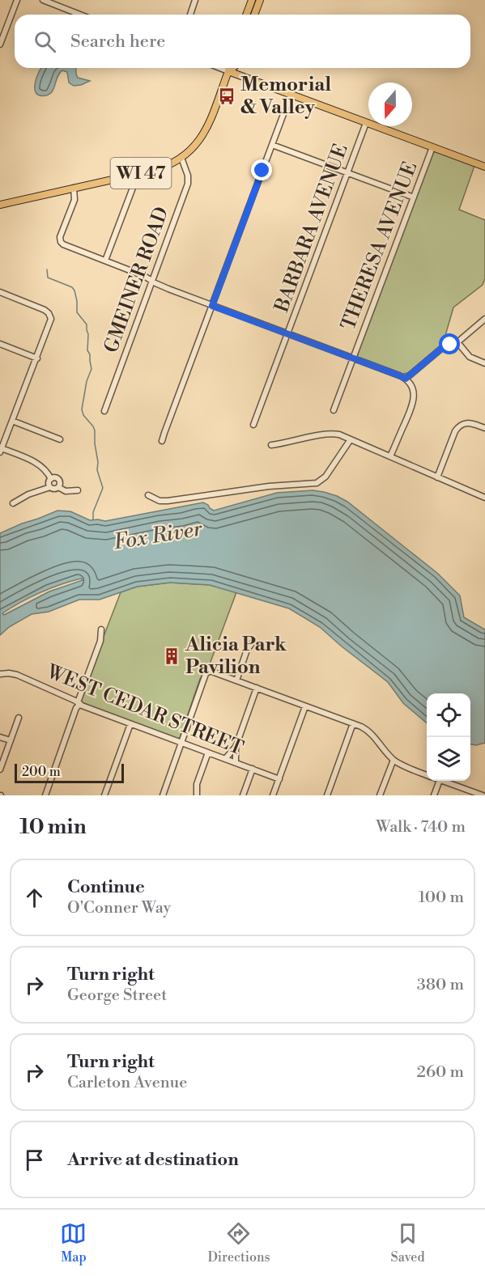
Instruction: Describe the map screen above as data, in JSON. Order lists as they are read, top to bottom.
{
  "streets": {
    "main road": ["WI 47"],
    "street": [
      "BARBARA AVENUE",
      "THERESA AVENUE",
      "GMEINER ROAD",
      "WEST CEDAR STREET"
    ]
  },
  "crossings": [
    ["WI 47", "GMEINER ROAD"]
  ],
  "water": ["Fox River"],
  "places": {
    "bus stop": ["Memorial & Valley"],
    "building": ["Alicia Park Pavilion"]
  },
  "scale_bar": "200 m",
  "north": "bottom",
  "page": {
    "search": "Search here",
    "scale": "200 m",
    "heading": ["10 min", "Walk · 740 m"],
    "list": [
      ["Continue", "O'Conner Way", "100 m"],
      ["Turn right", "George Street", "380 m"],
      ["Turn right", "Carleton Avenue", "260 m"],
      "Arrive at destination"
    ],
    "nav": ["Map", "Directions", "Saved"]
  }
}
